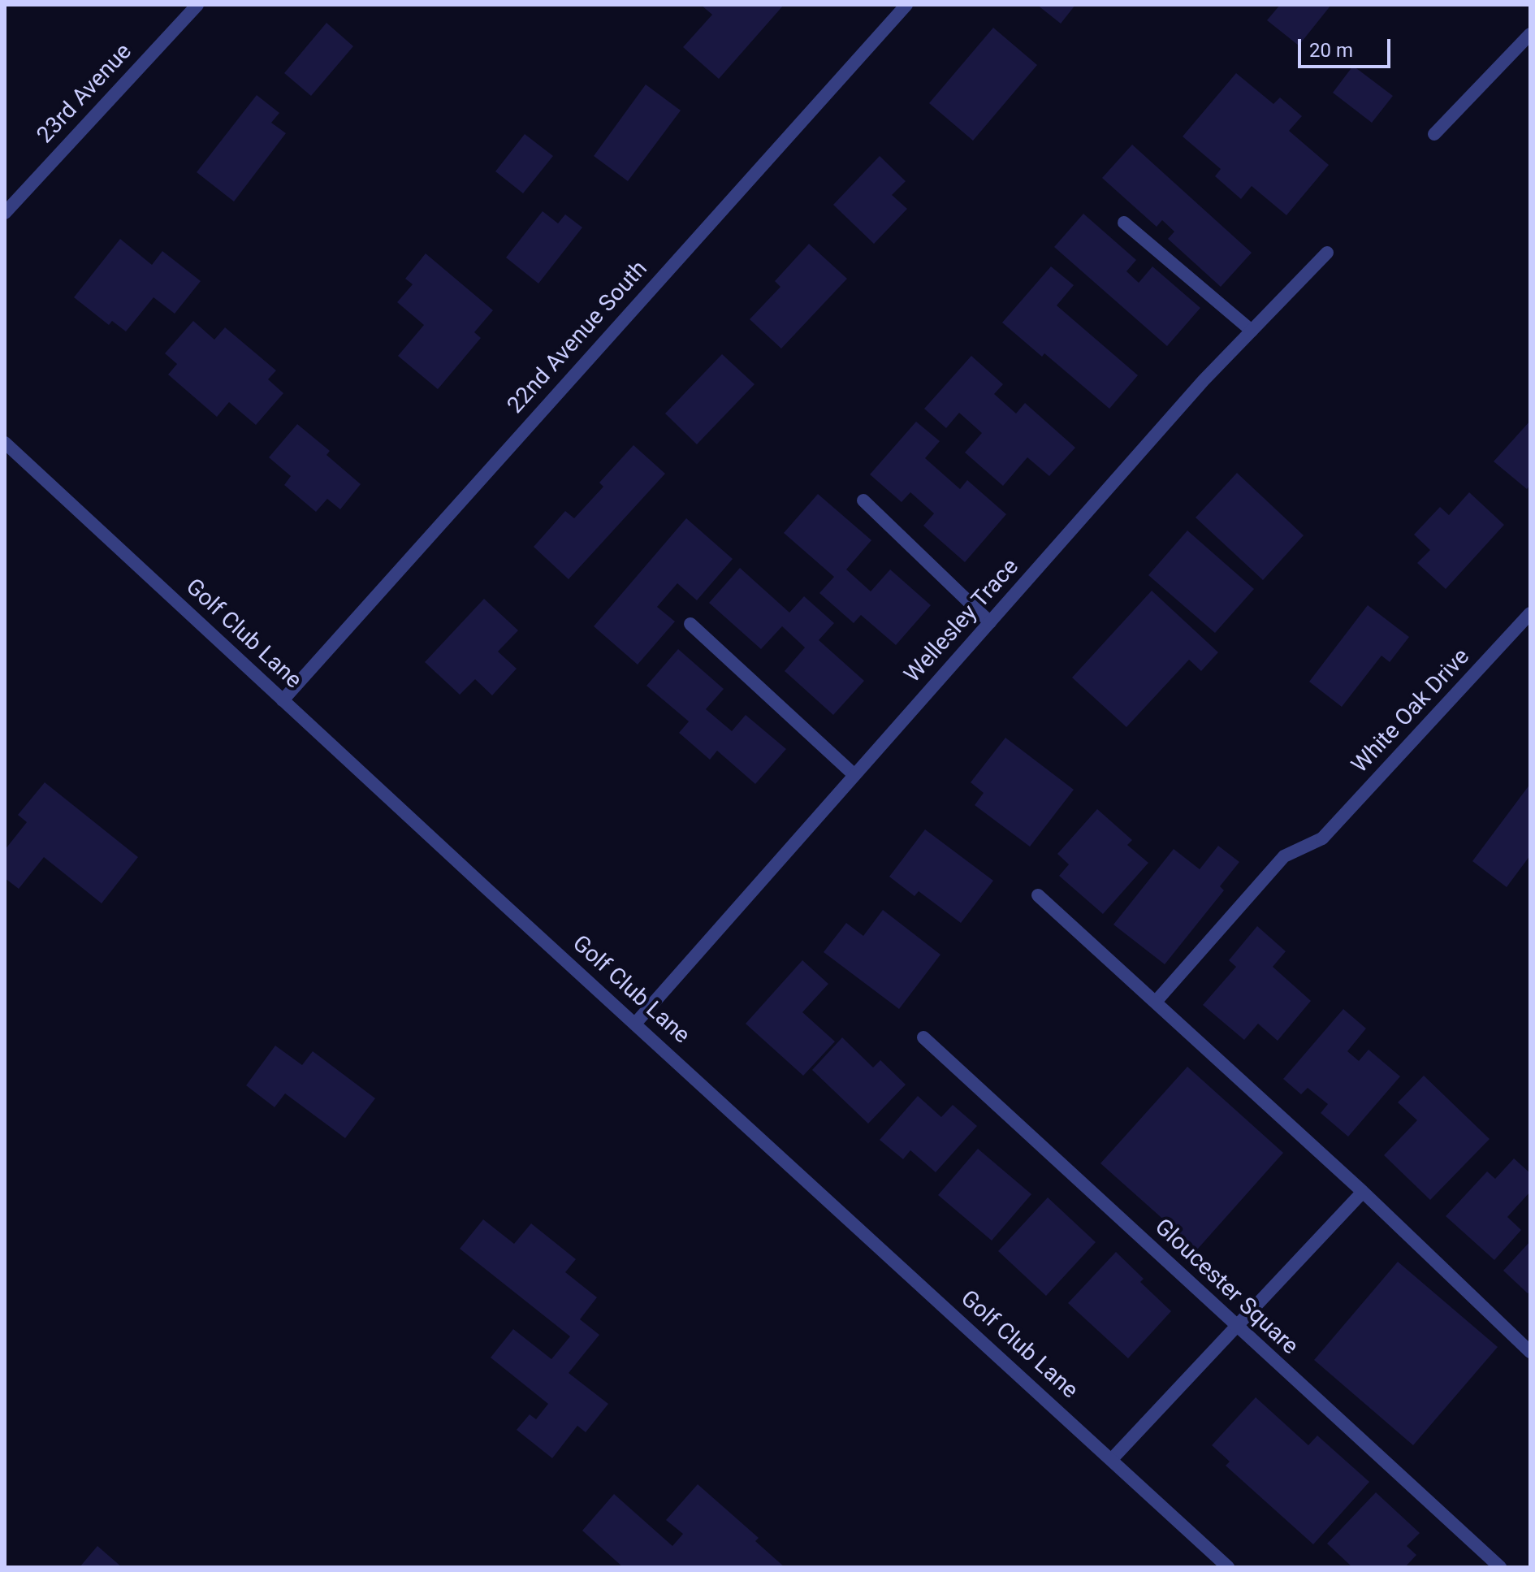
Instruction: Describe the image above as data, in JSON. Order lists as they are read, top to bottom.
{
  "streets": {
    "street": [
      "23rd Avenue",
      "22nd Avenue South",
      "Wellesley Trace",
      "Golf Club Lane",
      "White Oak Drive",
      "Gloucester Square"
    ]
  },
  "crossings": [
    ["22nd Avenue South", "Golf Club Lane"],
    ["Wellesley Trace", "Golf Club Lane"]
  ],
  "scale_bar": "20 m"
}
